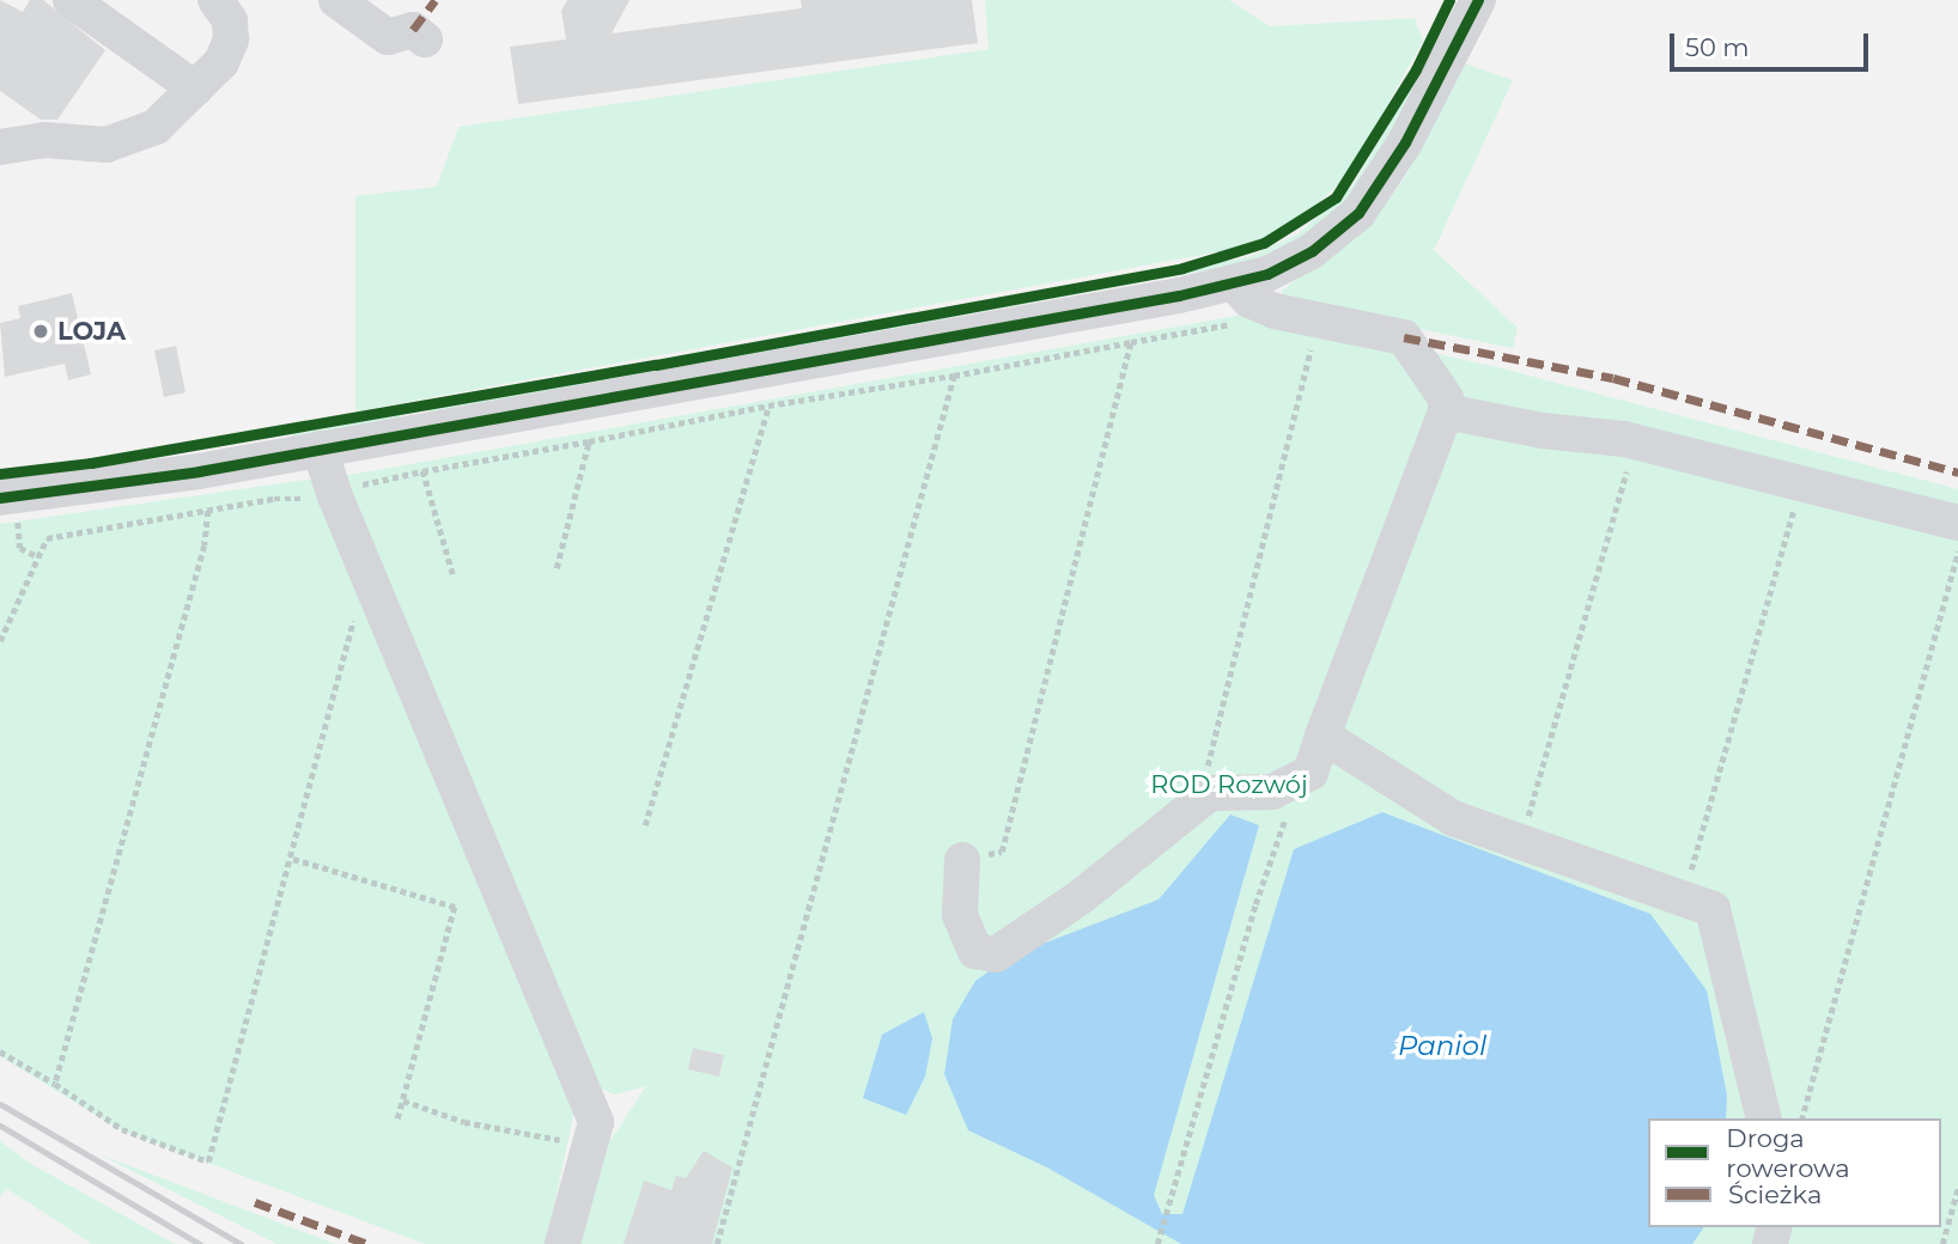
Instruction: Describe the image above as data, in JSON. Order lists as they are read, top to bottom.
{
  "water": ["Paniol"],
  "parks": ["ROD Rozwój"],
  "places": ["LOJA"],
  "legend": ["Droga rowerowa", "Ścieżka"],
  "scale_bar": "50 m"
}
